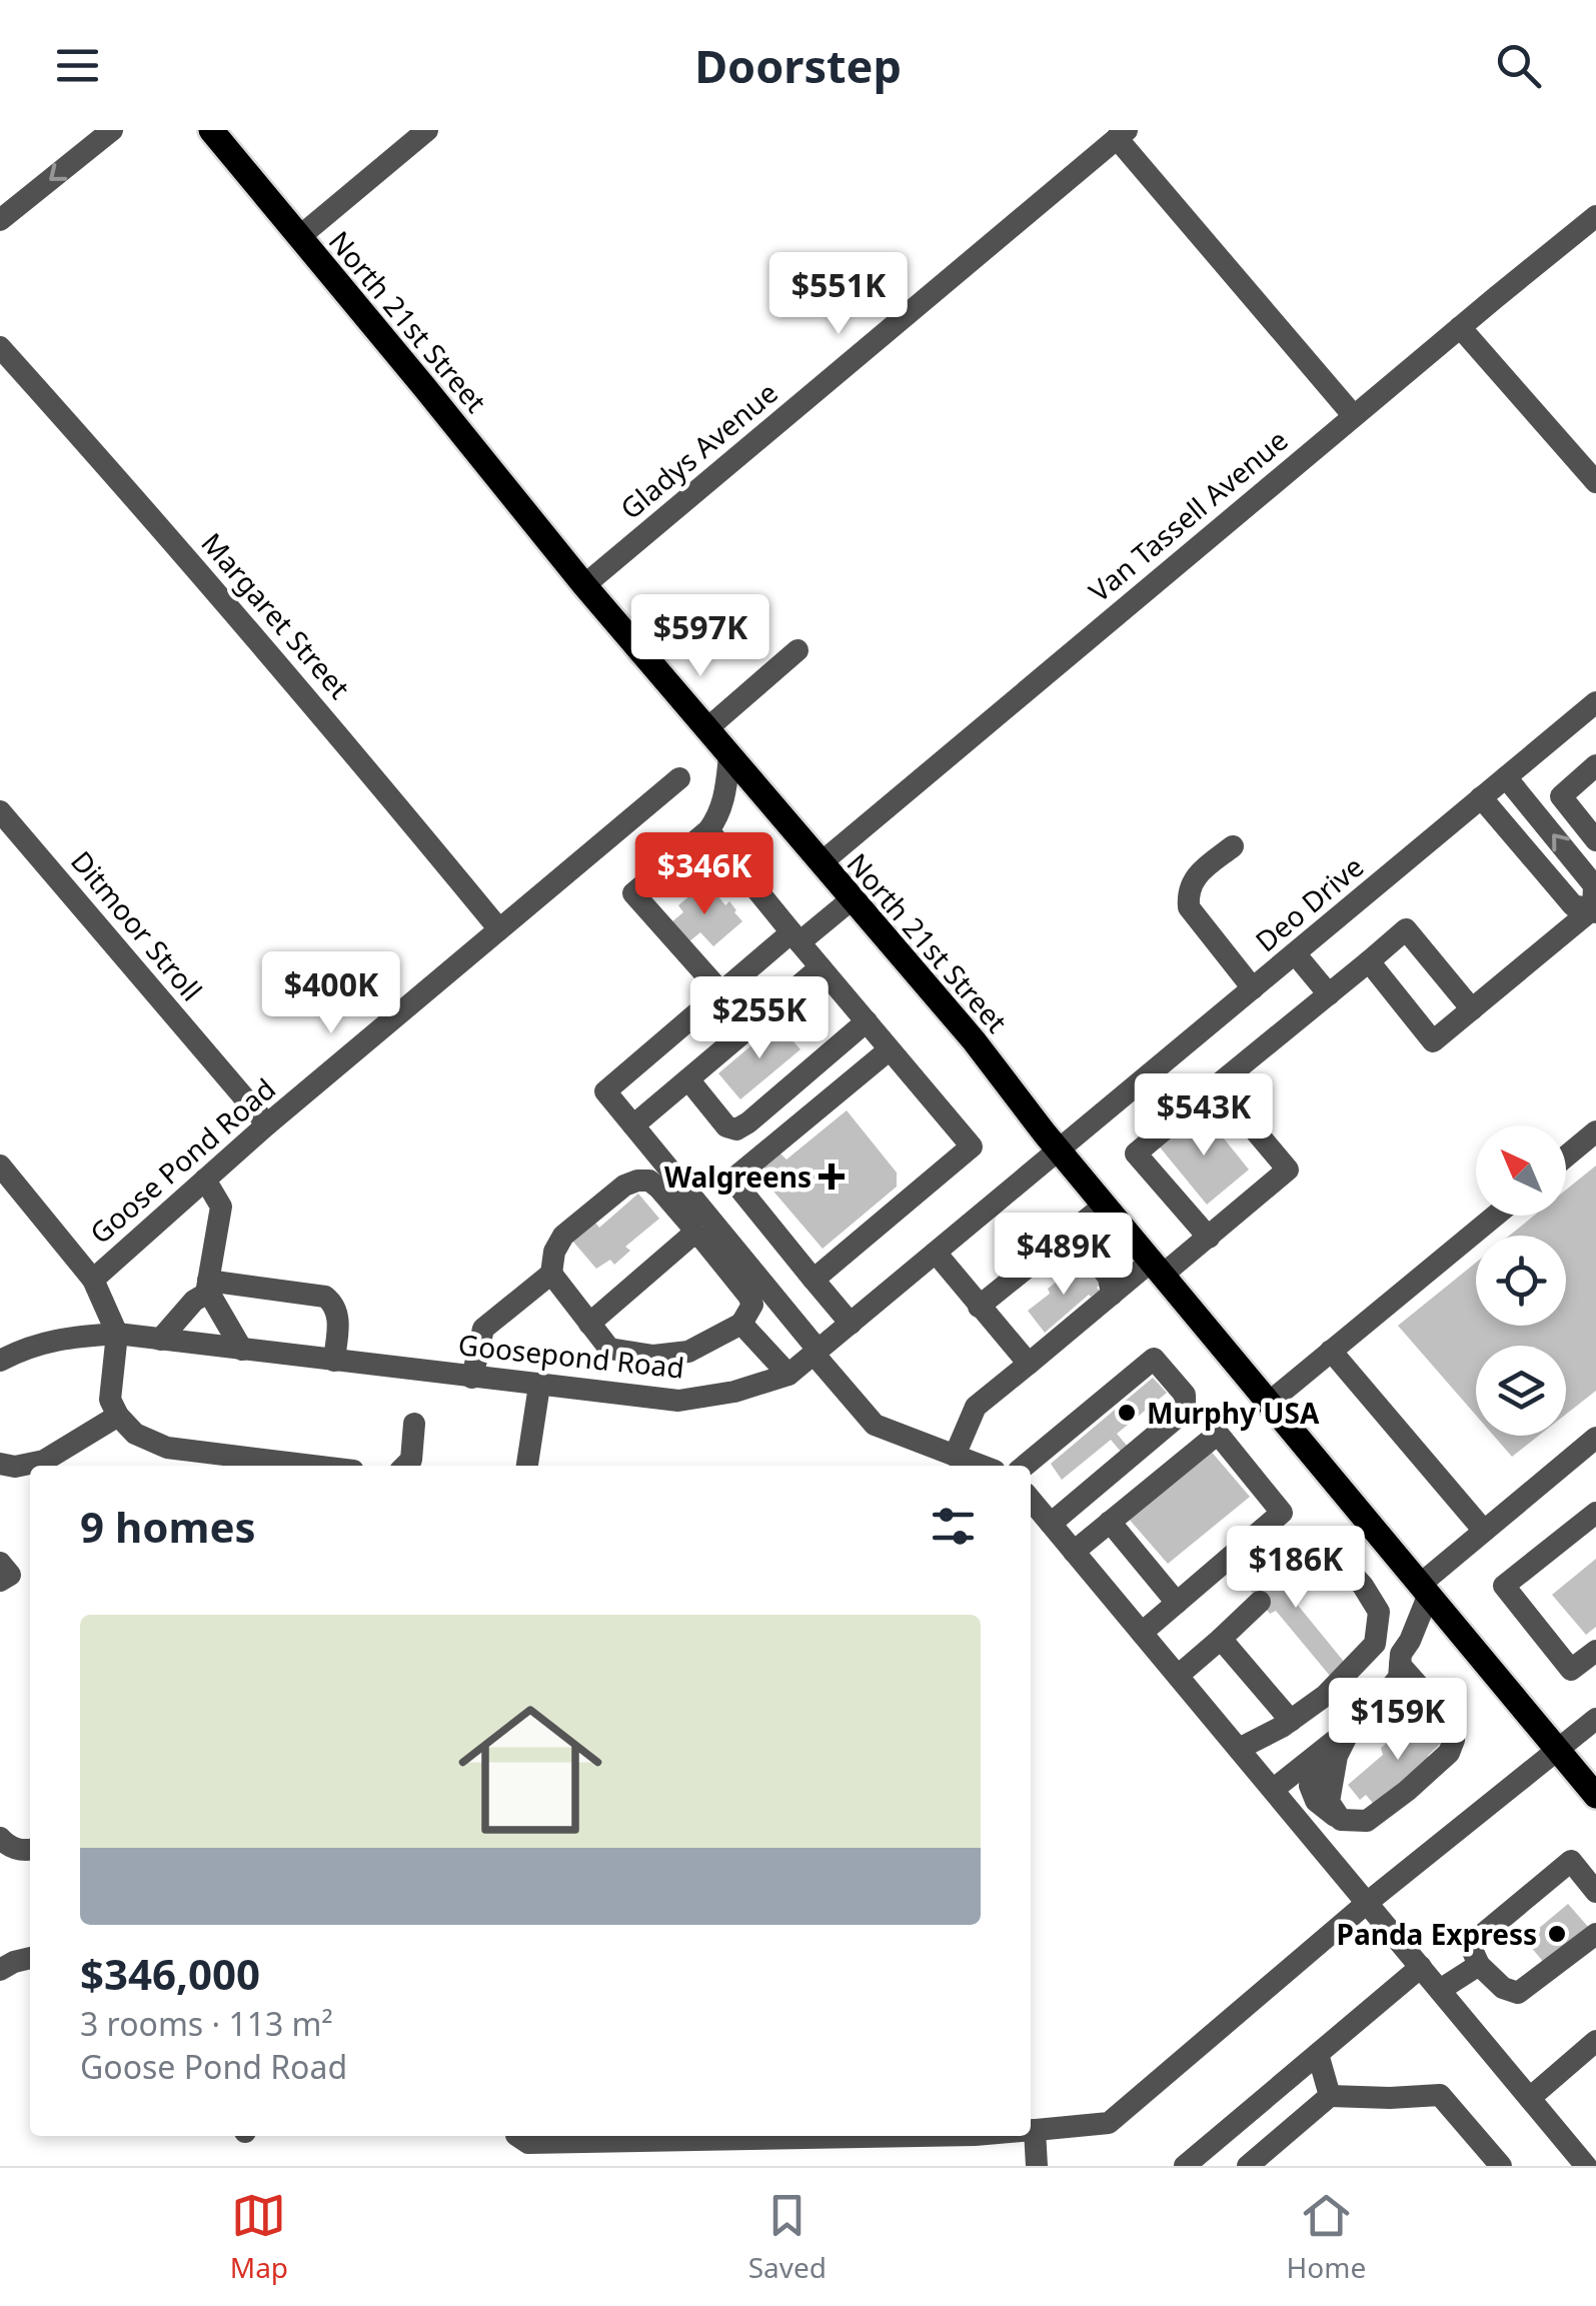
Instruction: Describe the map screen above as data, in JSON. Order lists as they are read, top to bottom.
{
  "streets": {
    "main road": ["North 21st Street"],
    "street": [
      "Gladys Avenue",
      "Van Tassell Avenue",
      "Margaret Street",
      "Deo Drive",
      "Ditmoor Stroll",
      "Goose Pond Road",
      "Goosepond Road"
    ]
  },
  "crossings": [
    ["North 21st Street", "Gladys Avenue"],
    ["North 21st Street", "Van Tassell Avenue"],
    ["North 21st Street", "Deo Drive"],
    ["North 21st Street", "Goosepond Road"],
    ["Margaret Street", "Goose Pond Road"],
    ["Deo Drive", "Goosepond Road"],
    ["Ditmoor Stroll", "Goose Pond Road"],
    ["Goose Pond Road", "Goosepond Road"]
  ],
  "places": {
    "health": ["Walgreens"],
    "other": ["Murphy USA", "Panda Express"]
  },
  "north": "top left",
  "page": {
    "header": "Doorstep",
    "price": [
      "$551K",
      "$597K",
      "$346K",
      "$400K",
      "$255K",
      "$543K",
      "$489K",
      "$186K",
      "$159K"
    ],
    "heading": "9 homes",
    "list": [
      {
        "name": "$346,000",
        "note": "3 rooms · 113 m² · Goose Pond Road"
      }
    ],
    "tabs": ["Map", "Saved", "Home"]
  }
}
